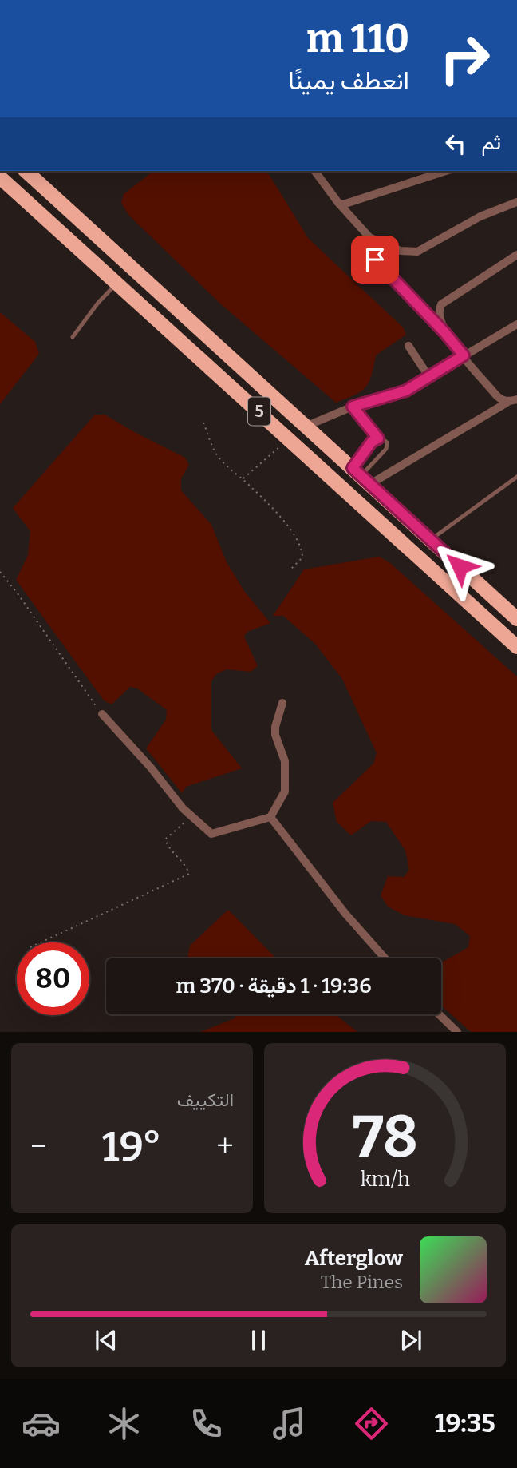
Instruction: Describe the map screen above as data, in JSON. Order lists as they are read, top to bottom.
{
  "streets": {
    "highway": ["5"]
  },
  "page": {
    "turn": ["110 m", "انعطف يمينًا"],
    "then": "ثم",
    "limit": "80",
    "trip": "19:36 · 1 دقيقة · 370 m",
    "tile": "التكييف",
    "heat": ["−", "19°", "+"],
    "song": ["Afterglow", "The Pines"],
    "tabs": "19:35",
    "gauge": ["78", "km/h"]
  }
}
